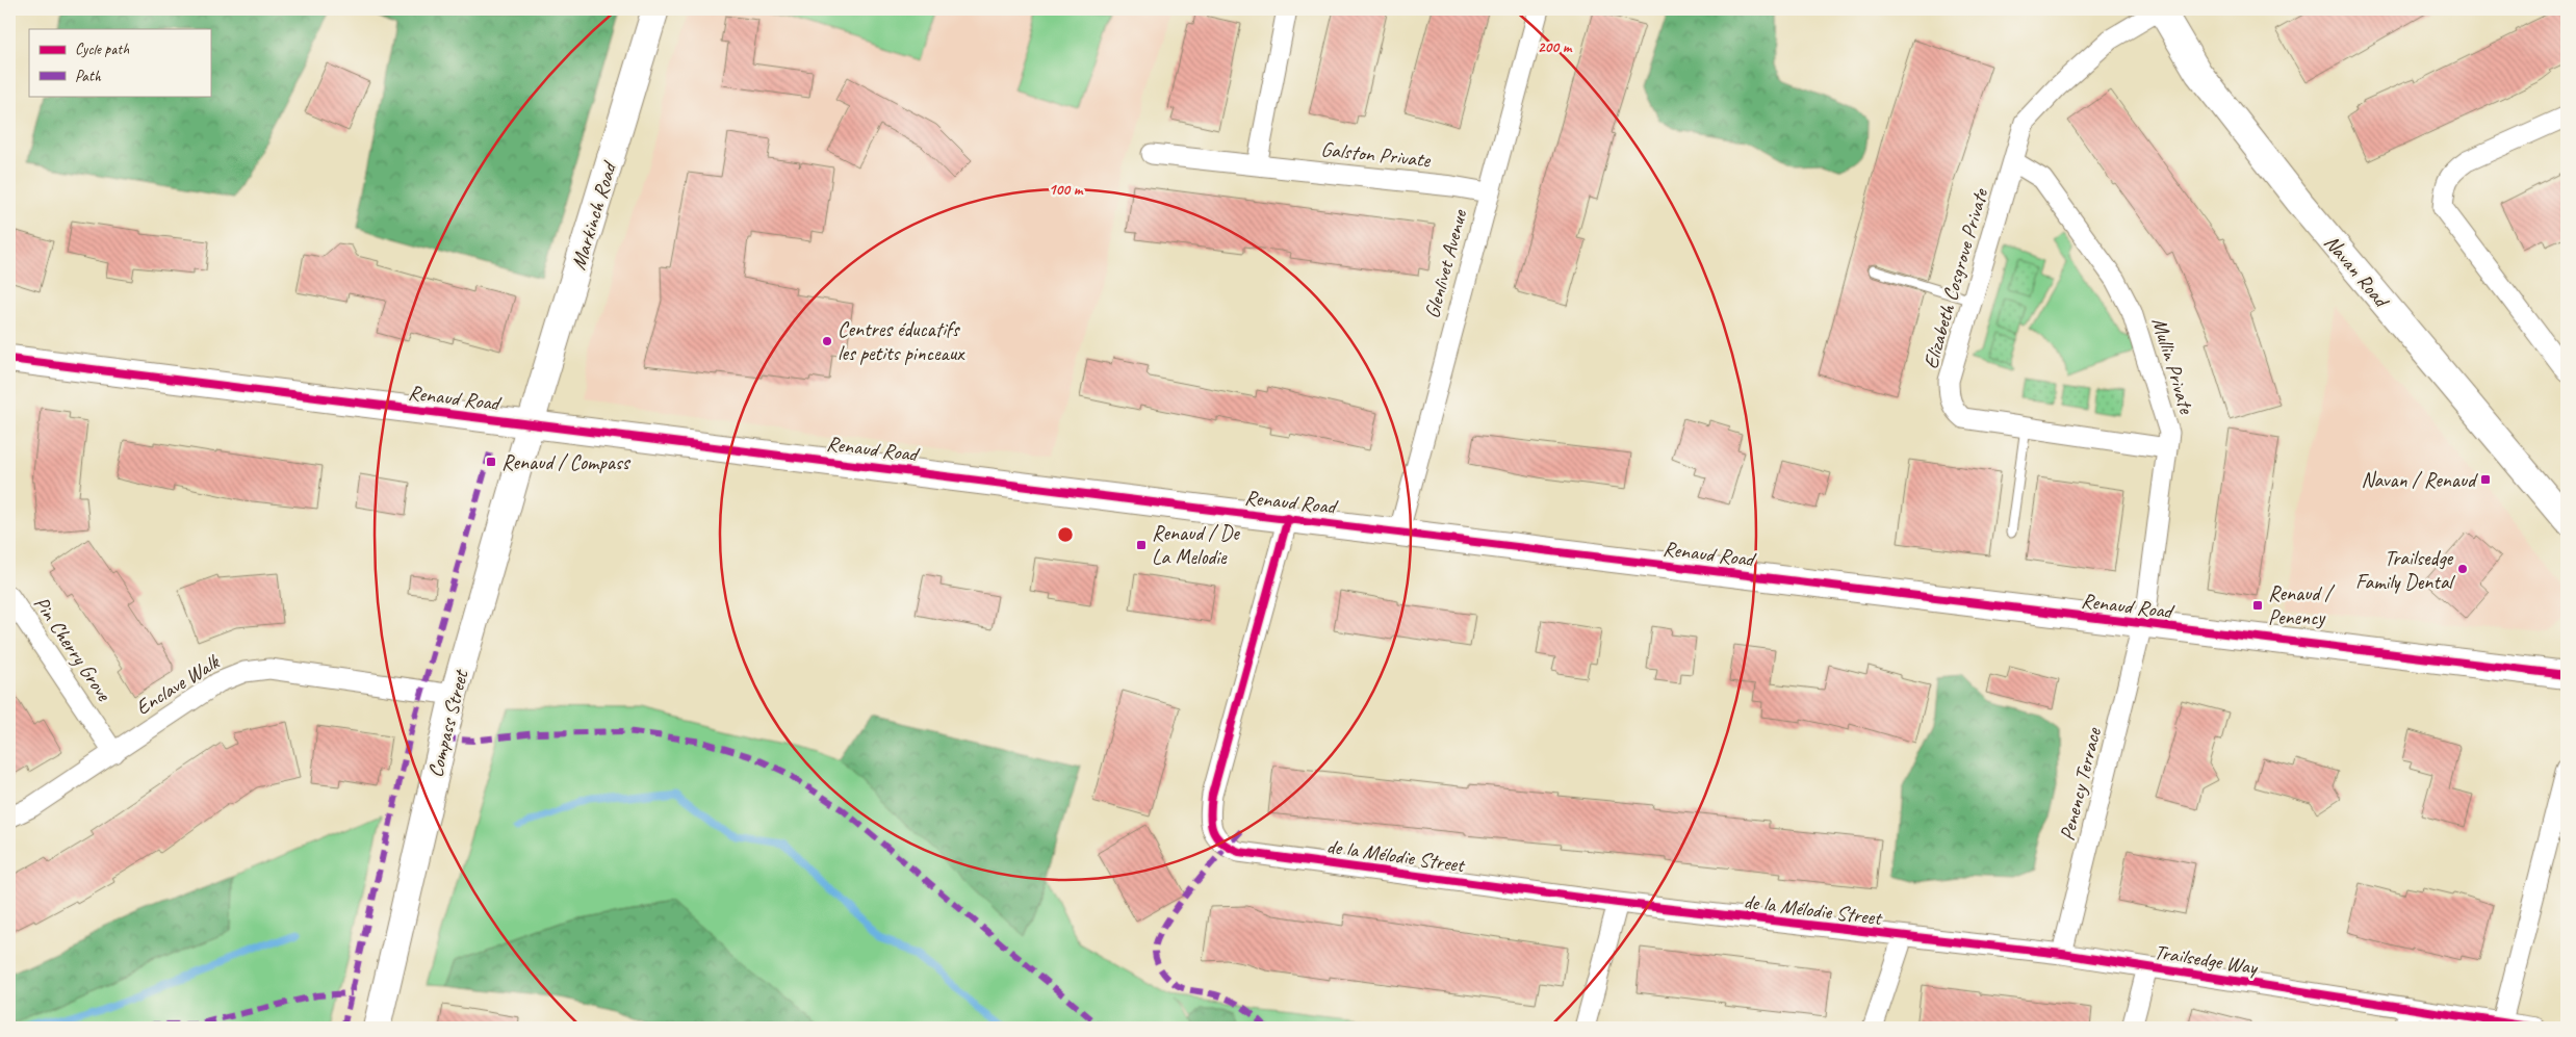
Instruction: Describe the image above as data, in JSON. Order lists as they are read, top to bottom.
{
  "streets": {
    "street": [
      "Galston Private",
      "Markinch Road",
      "Glenlivet Avenue",
      "Navan Road",
      "Elizabeth Cosgrove Private",
      "Mullin Private",
      "Renaud Road",
      "Pin Cherry Grove",
      "Enclave Walk",
      "Compass Street",
      "Penency Terrace",
      "de la Mélodie Street",
      "Trailsedge Way"
    ]
  },
  "crossings": [
    ["Galston Private", "Glenlivet Avenue"],
    ["Markinch Road", "Renaud Road"],
    ["Markinch Road", "Compass Street"],
    ["Glenlivet Avenue", "Renaud Road"],
    ["Navan Road", "Elizabeth Cosgrove Private"],
    ["Elizabeth Cosgrove Private", "Mullin Private"],
    ["Mullin Private", "Renaud Road"],
    ["Mullin Private", "Penency Terrace"],
    ["Renaud Road", "Compass Street"],
    ["Renaud Road", "Penency Terrace"],
    ["Renaud Road", "de la Mélodie Street"],
    ["Pin Cherry Grove", "Enclave Walk"],
    ["Enclave Walk", "Compass Street"],
    ["Penency Terrace", "Trailsedge Way"],
    ["de la Mélodie Street", "Trailsedge Way"]
  ],
  "places": {
    "other": ["Centres éducatifs les petits pinceaux", "Trailsedge Family Dental"],
    "transit": [
      "Renaud / Compass",
      "Navan / Renaud",
      "Renaud / De La Melodie",
      "Renaud / Penency"
    ]
  },
  "legend": ["Cycle path", "Path"],
  "rings": ["200 m", "100 m"]
}
